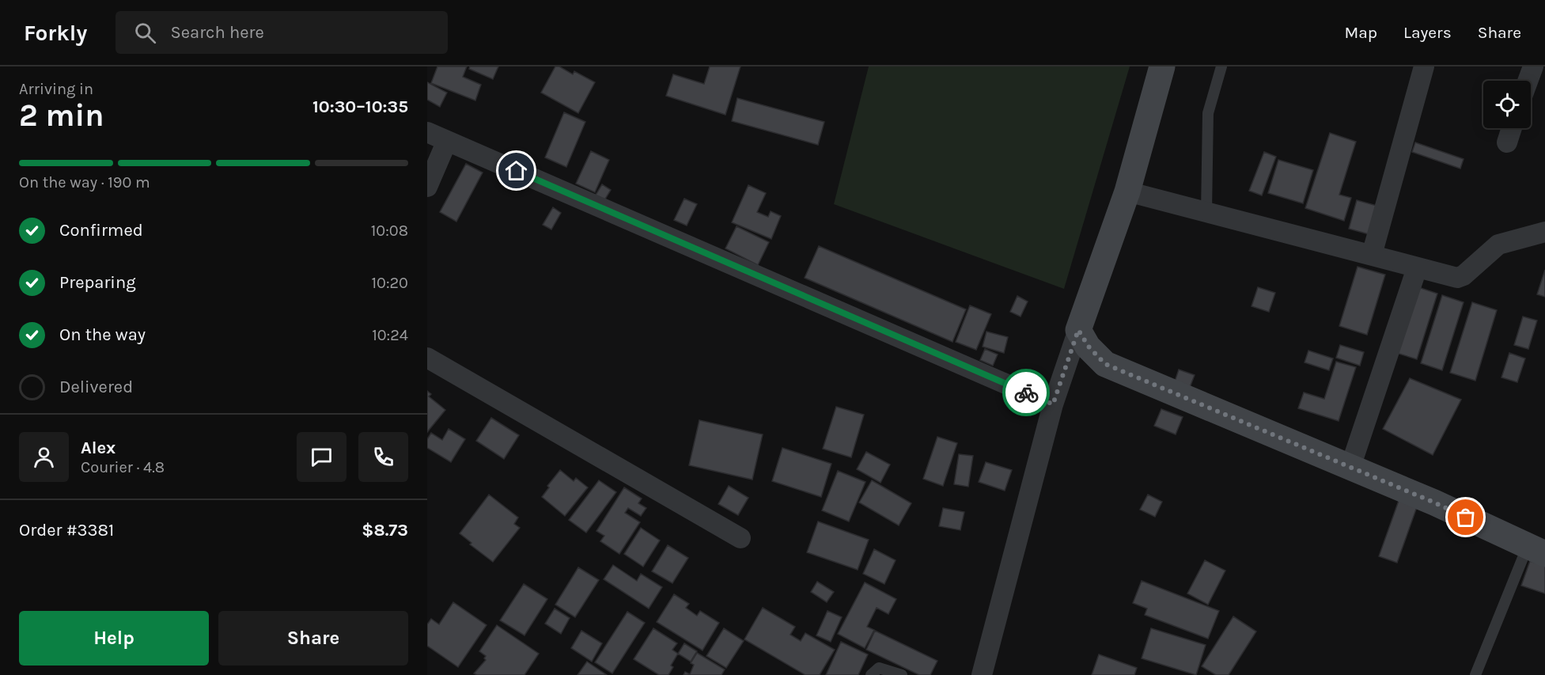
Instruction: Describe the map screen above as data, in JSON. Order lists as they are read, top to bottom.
{
  "page": {
    "header": "Forkly",
    "search": "Search here",
    "nav": ["Map", "Layers", "Share"],
    "heading": ["2 min", "Arriving in", "10:30–10:35"],
    "panel": [
      "Alex",
      "Courier · 4.8",
      "Order #3381",
      "$8.73"
    ],
    "bar": "On the way · 190 m",
    "list": [
      ["Confirmed", "10:08"],
      ["Preparing", "10:20"],
      ["On the way", "10:24"],
      "Delivered"
    ],
    "buttons": ["Help", "Share"]
  }
}
